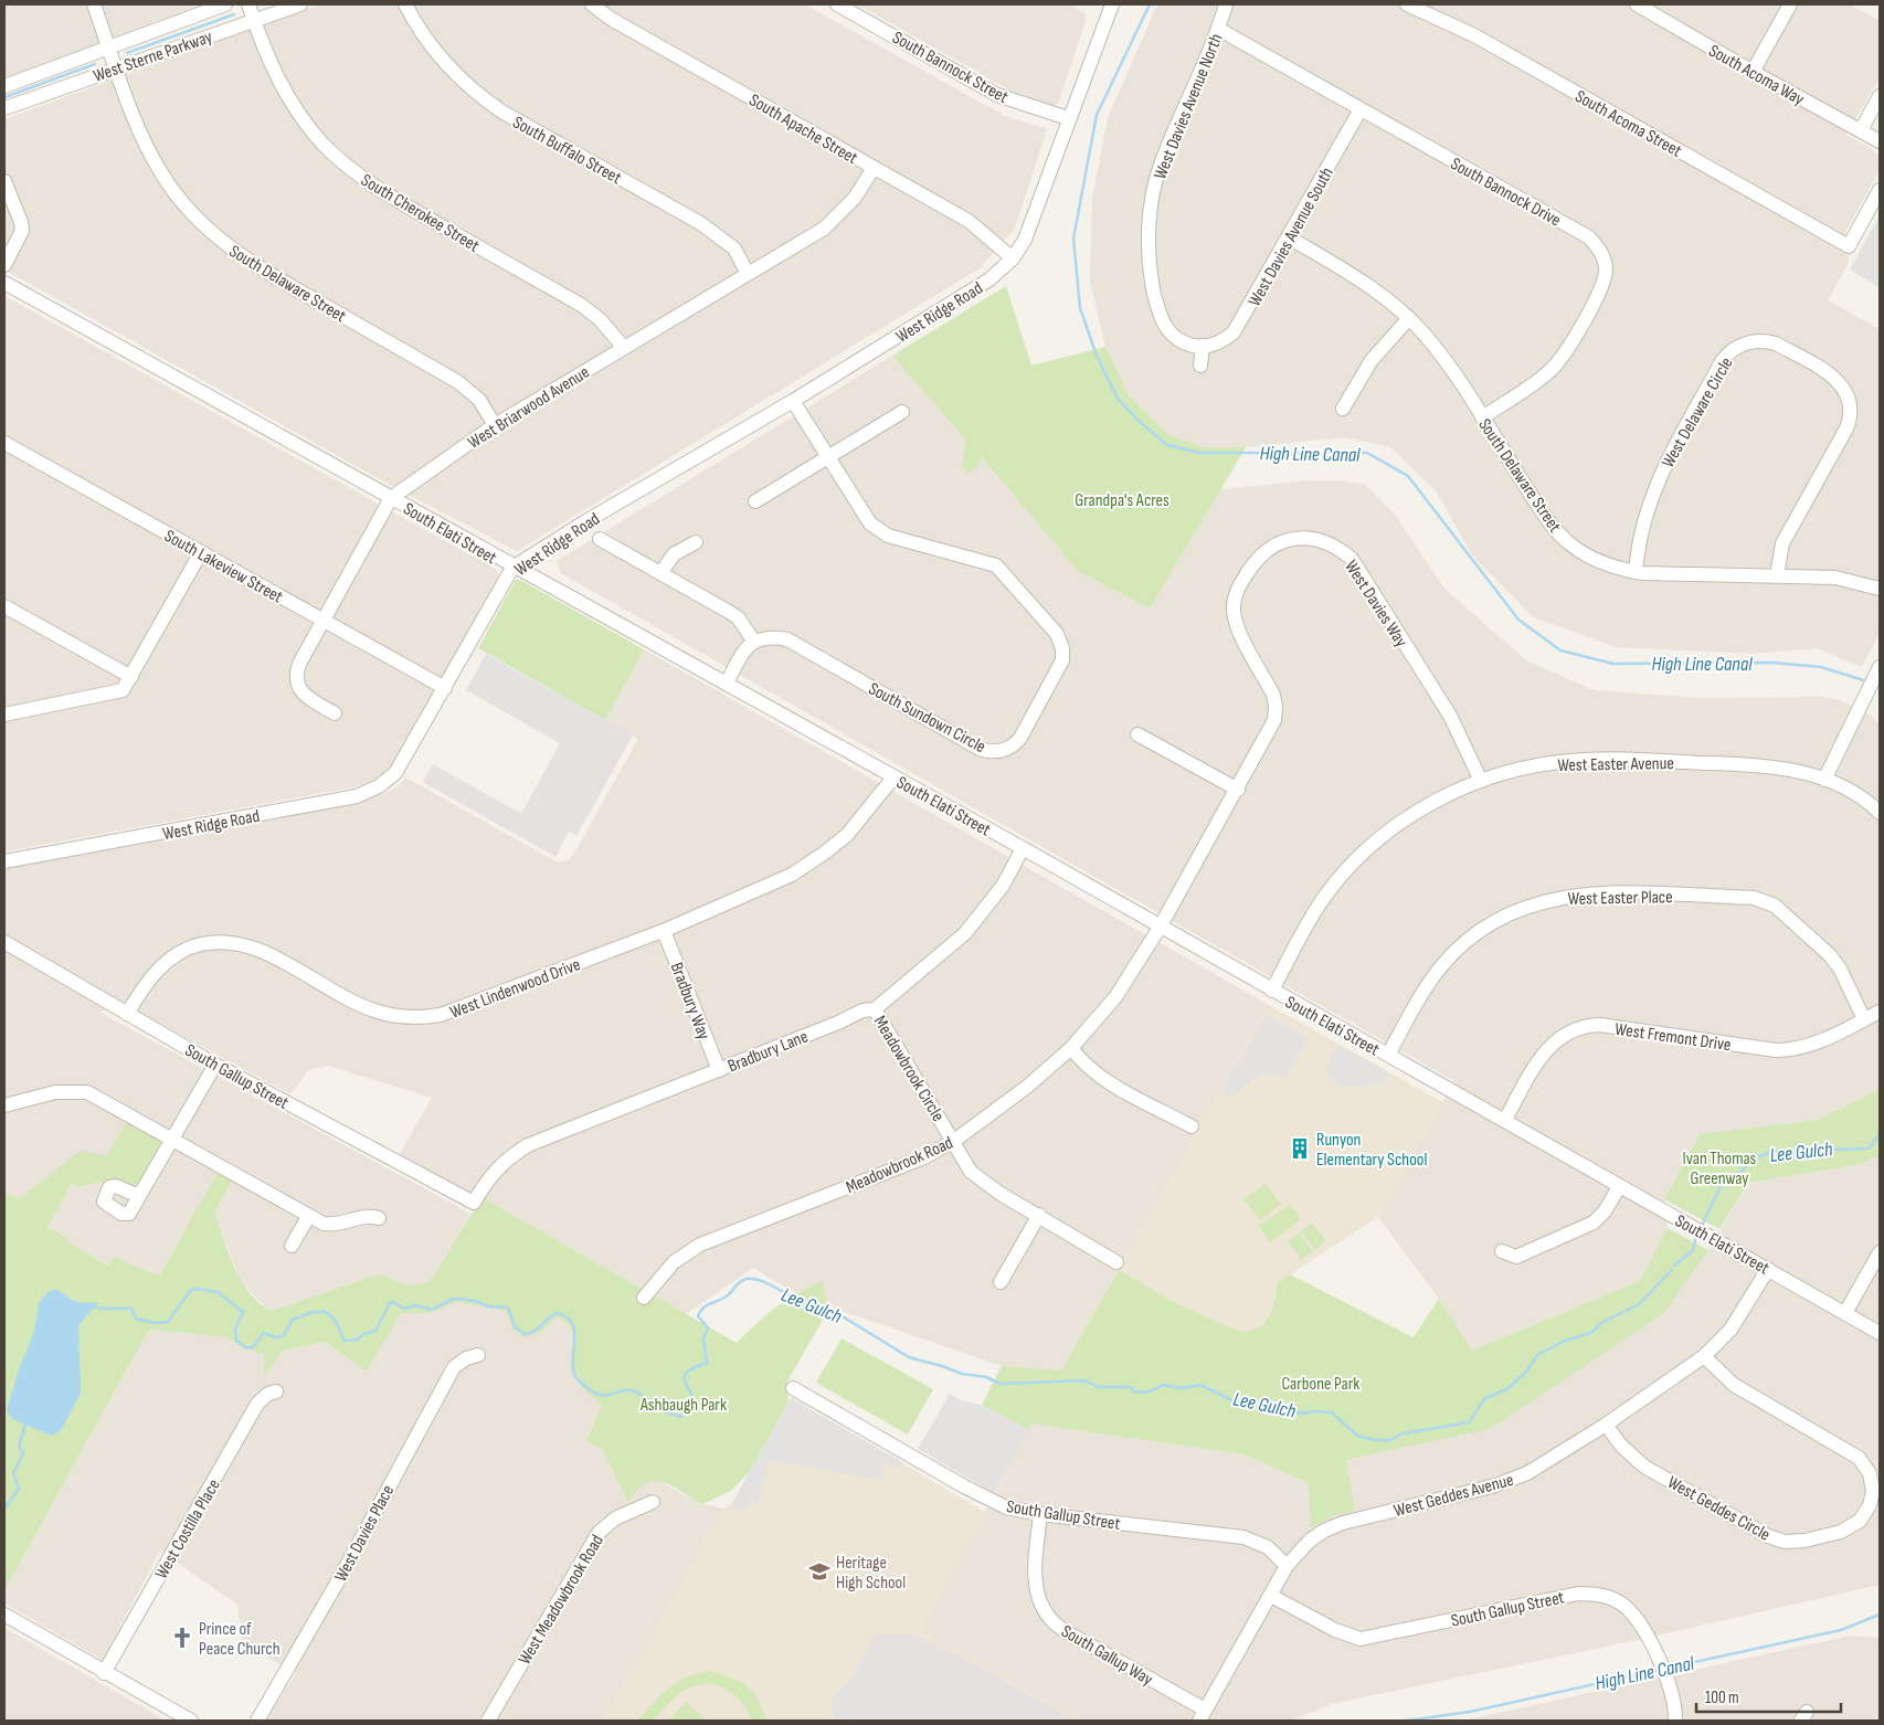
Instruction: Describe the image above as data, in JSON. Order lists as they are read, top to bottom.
{
  "streets": {
    "street": [
      "West Sterne Parkway",
      "South Bannock Street",
      "South Acoma Way",
      "West Davies Avenue North",
      "South Acoma Street",
      "South Apache Street",
      "South Buffalo Street",
      "South Bannock Drive",
      "South Cherokee Street",
      "West Davies Avenue South",
      "South Delaware Street",
      "West Ridge Road",
      "West Briarwood Avenue",
      "West Delaware Circle",
      "South Elati Street",
      "South Lakeview Street",
      "West Davies Way",
      "South Sundown Circle",
      "West Easter Avenue",
      "West Easter Place",
      "West Lindenwood Drive",
      "Bradbury Way",
      "West Fremont Drive",
      "Bradbury Lane",
      "Meadowbrook Circle",
      "South Gallup Street",
      "Meadowbrook Road",
      "West Geddes Avenue",
      "West Geddes Circle",
      "West Costilla Place",
      "West Davies Place",
      "West Meadowbrook Road",
      "South Gallup Way"
    ]
  },
  "crossings": [
    ["West Sterne Parkway", "South Cherokee Street"],
    ["West Sterne Parkway", "South Delaware Street"],
    ["South Bannock Street", "West Ridge Road"],
    ["West Davies Avenue North", "South Bannock Drive"],
    ["West Davies Avenue North", "West Davies Avenue South"],
    ["South Apache Street", "West Ridge Road"],
    ["South Apache Street", "West Briarwood Avenue"],
    ["South Buffalo Street", "West Briarwood Avenue"],
    ["South Bannock Drive", "West Davies Avenue South"],
    ["South Bannock Drive", "South Delaware Street"],
    ["South Cherokee Street", "West Briarwood Avenue"],
    ["West Davies Avenue South", "South Delaware Street"],
    ["South Delaware Street", "West Briarwood Avenue"],
    ["South Delaware Street", "West Delaware Circle"],
    ["West Ridge Road", "South Elati Street"],
    ["West Ridge Road", "South Lakeview Street"],
    ["West Ridge Road", "South Sundown Circle"],
    ["West Briarwood Avenue", "South Elati Street"],
    ["West Briarwood Avenue", "South Lakeview Street"],
    ["South Elati Street", "West Davies Way"],
    ["South Elati Street", "West Easter Avenue"],
    ["South Elati Street", "West Easter Place"],
    ["South Elati Street", "West Lindenwood Drive"],
    ["South Elati Street", "West Fremont Drive"],
    ["South Elati Street", "Bradbury Lane"],
    ["South Elati Street", "Meadowbrook Road"],
    ["South Elati Street", "West Geddes Avenue"],
    ["West Davies Way", "West Easter Avenue"],
    ["West Davies Way", "Meadowbrook Road"],
    ["West Easter Place", "West Fremont Drive"],
    ["West Lindenwood Drive", "Bradbury Way"],
    ["West Lindenwood Drive", "South Gallup Street"],
    ["Bradbury Way", "Bradbury Lane"],
    ["Bradbury Lane", "Meadowbrook Circle"],
    ["Bradbury Lane", "South Gallup Street"],
    ["Meadowbrook Circle", "Meadowbrook Road"],
    ["South Gallup Street", "West Geddes Avenue"],
    ["South Gallup Street", "South Gallup Way"],
    ["West Geddes Avenue", "West Geddes Circle"],
    ["West Geddes Avenue", "South Gallup Way"]
  ],
  "water": ["High Line Canal", "Lee Gulch"],
  "parks": [
    "Grandpa's Acres",
    "Ivan Thomas Greenway",
    "Carbone Park",
    "Ashbaugh Park"
  ],
  "places": {
    "building": ["Runyon Elementary School"],
    "school or university": ["Heritage High School"],
    "church": ["Prince of Peace Church"]
  },
  "scale_bar": "100 m"
}
